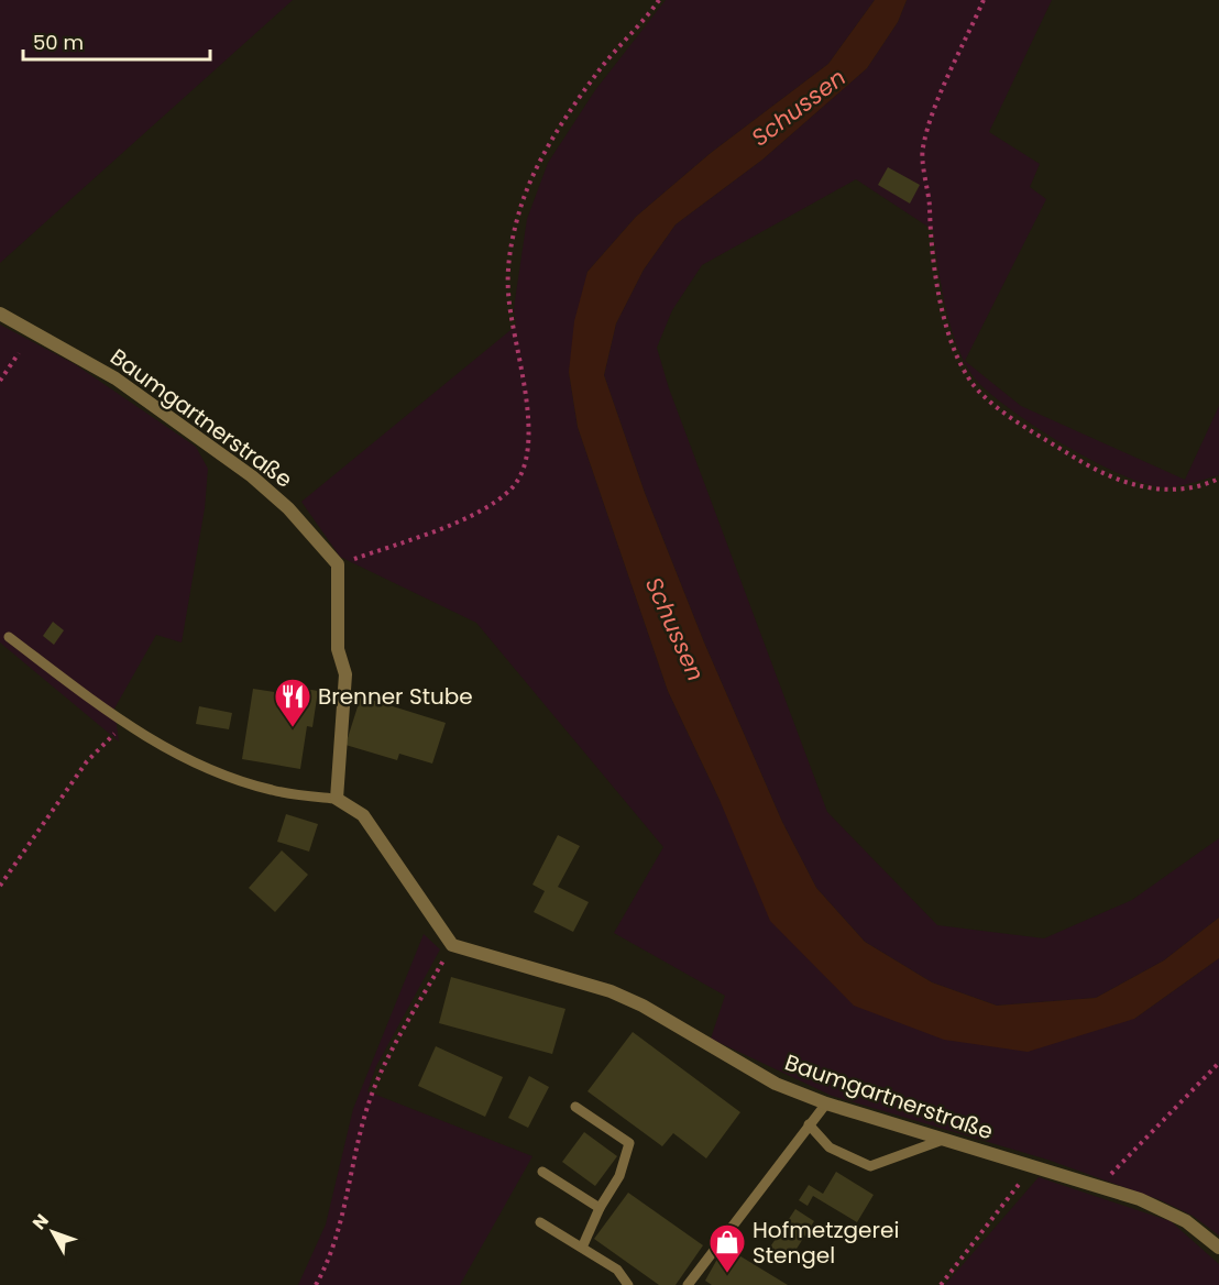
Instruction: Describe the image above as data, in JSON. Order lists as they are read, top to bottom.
{
  "streets": {
    "street": ["Baumgartnerstraße"]
  },
  "water": ["Schussen"],
  "places": {
    "restaurant": ["Brenner Stube"],
    "shop": ["Hofmetzgerei Stengel"]
  },
  "scale_bar": "50 m",
  "north": "top left"
}
